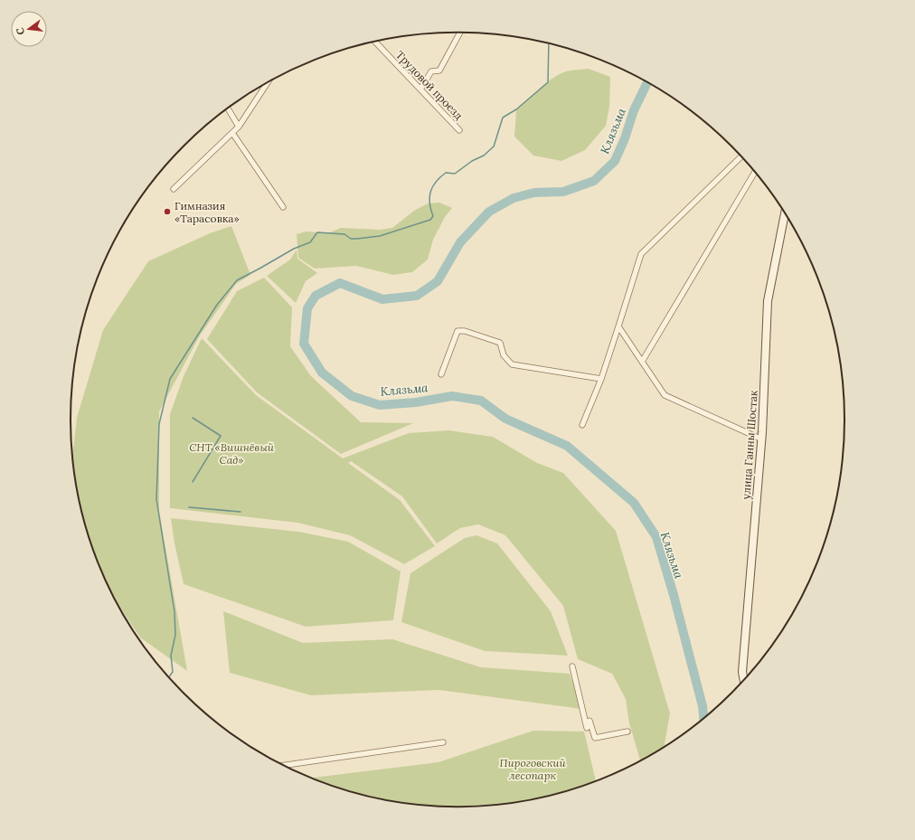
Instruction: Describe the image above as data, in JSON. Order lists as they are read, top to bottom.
{
  "streets": {
    "main road": ["улица Ганны Шостак"],
    "street": ["Трудовой проезд"]
  },
  "water": ["Клязьма"],
  "parks": ["СНТ «Вишнёвый Сад»", "Пироговский лесопарк"],
  "places": ["Гимназия «Тарасовка»"],
  "north": "left"
}
